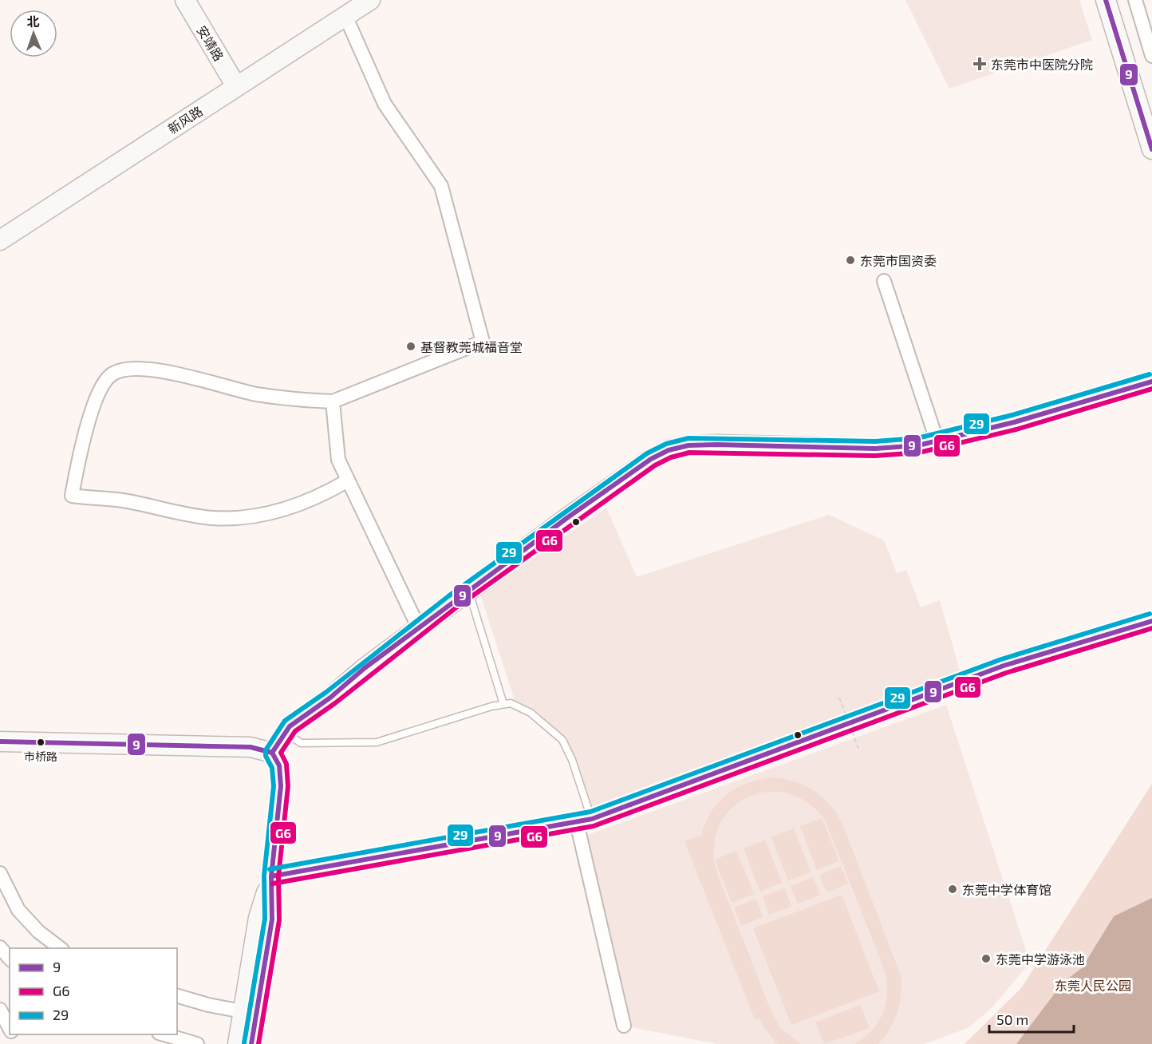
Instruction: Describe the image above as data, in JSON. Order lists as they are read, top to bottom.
{
  "streets": {
    "street": ["安靖路", "新风路"]
  },
  "crossings": [
    ["安靖路", "新风路"]
  ],
  "parks": ["东莞人民公园"],
  "places": {
    "health": ["东莞市中医院分院"],
    "other": [
      "东莞市国资委",
      "基督教莞城福音堂",
      "市桥路",
      "东莞中学体育馆",
      "东莞中学游泳池"
    ]
  },
  "lines": ["transit line 9", "transit line 29", "transit line G6"],
  "legend": ["9", "G6", "29"],
  "scale_bar": "50 m",
  "north": "top"
}
